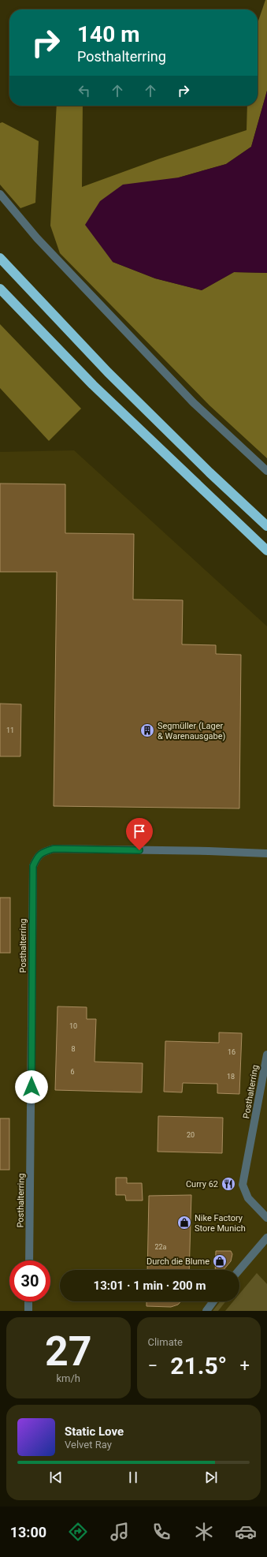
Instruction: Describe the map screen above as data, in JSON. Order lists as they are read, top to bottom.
{
  "streets": {
    "street": ["Posthalterring"]
  },
  "places": {
    "building": ["Segmüller (Lager & Warenausgabe)"],
    "restaurant": ["Curry 62"],
    "shop": ["Nike Factory Store Munich", "Durch die Blume"]
  },
  "house_numbers": [
    "11",
    "10",
    "8",
    "16",
    "6",
    "18",
    "20",
    "22a"
  ],
  "page": {
    "turn": ["140 m", "Posthalterring"],
    "limit": "30",
    "trip": "13:01 · 1 min · 200 m",
    "tile": [
      ["27", "km/h"],
      "Climate"
    ],
    "heat": ["−", "21.5°", "+"],
    "song": ["Static Love", "Velvet Ray"],
    "tabs": "13:00"
  }
}
